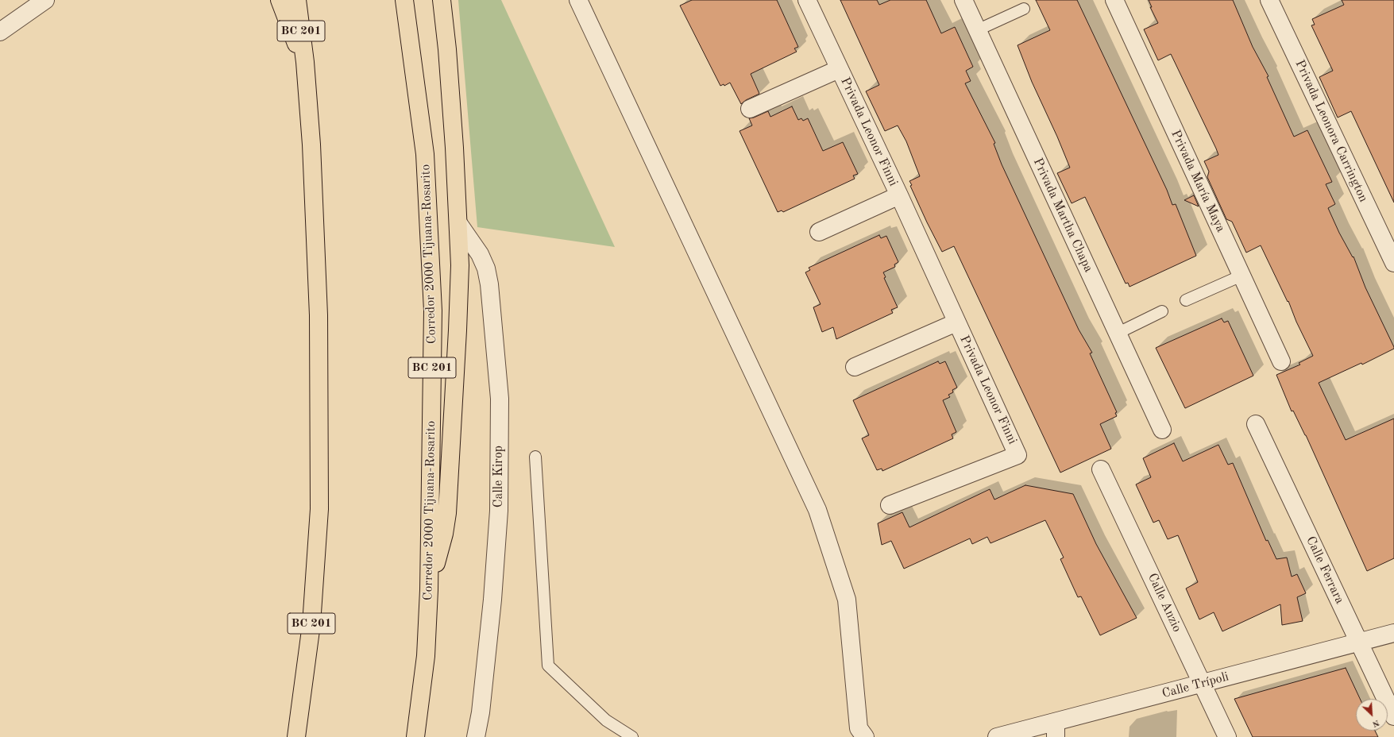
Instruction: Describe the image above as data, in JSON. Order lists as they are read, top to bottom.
{
  "streets": {
    "highway": ["BC 201", "Corredor 2000 Tijuana-Rosarito"],
    "street": [
      "Privada Leonora Carrington",
      "Privada Leonor Finni",
      "Privada María Maya",
      "Privada Martha Chapa",
      "Calle Kirop",
      "Calle Ferrara",
      "Calle Anzio",
      "Calle Trípoli"
    ]
  },
  "crossings": [
    ["Calle Ferrara", "Calle Trípoli"],
    ["Calle Anzio", "Calle Trípoli"]
  ],
  "north": "bottom right"
}
